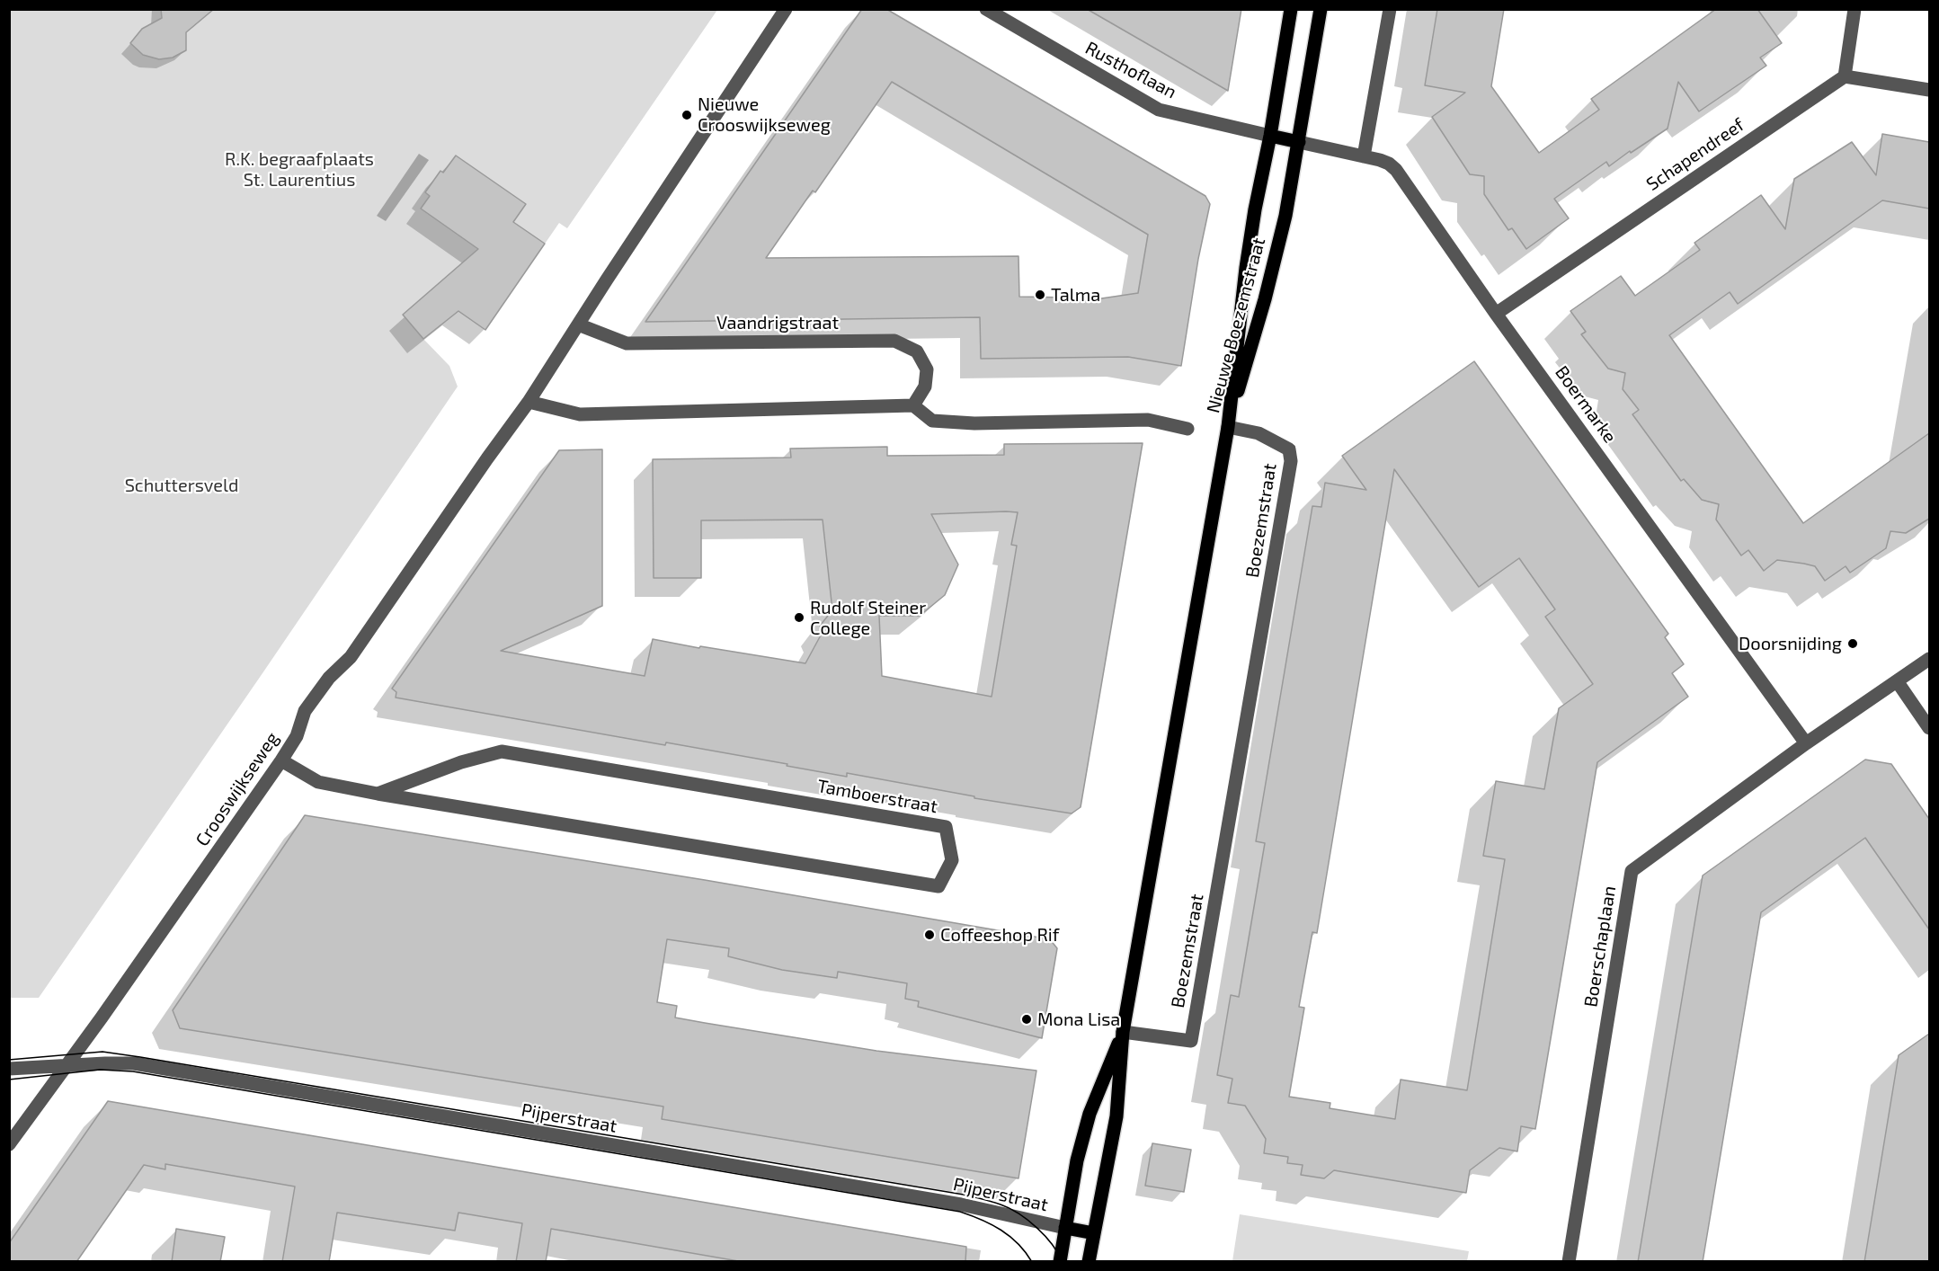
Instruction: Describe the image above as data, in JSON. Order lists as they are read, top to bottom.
{
  "streets": {
    "main road": ["Nieuwe Boezemstraat"],
    "street": [
      "Rusthoflaan",
      "Schapendreef",
      "Vaandrigstraat",
      "Boermarke",
      "Boezemstraat",
      "Crooswijkseweg",
      "Tamboerstraat",
      "Boerschaplaan",
      "Pijperstraat"
    ]
  },
  "crossings": [
    ["Rusthoflaan", "Nieuwe Boezemstraat"],
    ["Schapendreef", "Boermarke"],
    ["Nieuwe Boezemstraat", "Boermarke"],
    ["Nieuwe Boezemstraat", "Boezemstraat"],
    ["Boermarke", "Boerschaplaan"],
    ["Crooswijkseweg", "Tamboerstraat"],
    ["Crooswijkseweg", "Pijperstraat"]
  ],
  "parks": ["R.K. begraafplaats St. Laurentius", "Schuttersveld"],
  "places": [
    "Nieuwe Crooswijkseweg",
    "Talma",
    "Rudolf Steiner College",
    "Doorsnijding",
    "Coffeeshop Rif",
    "Mona Lisa"
  ]
}
